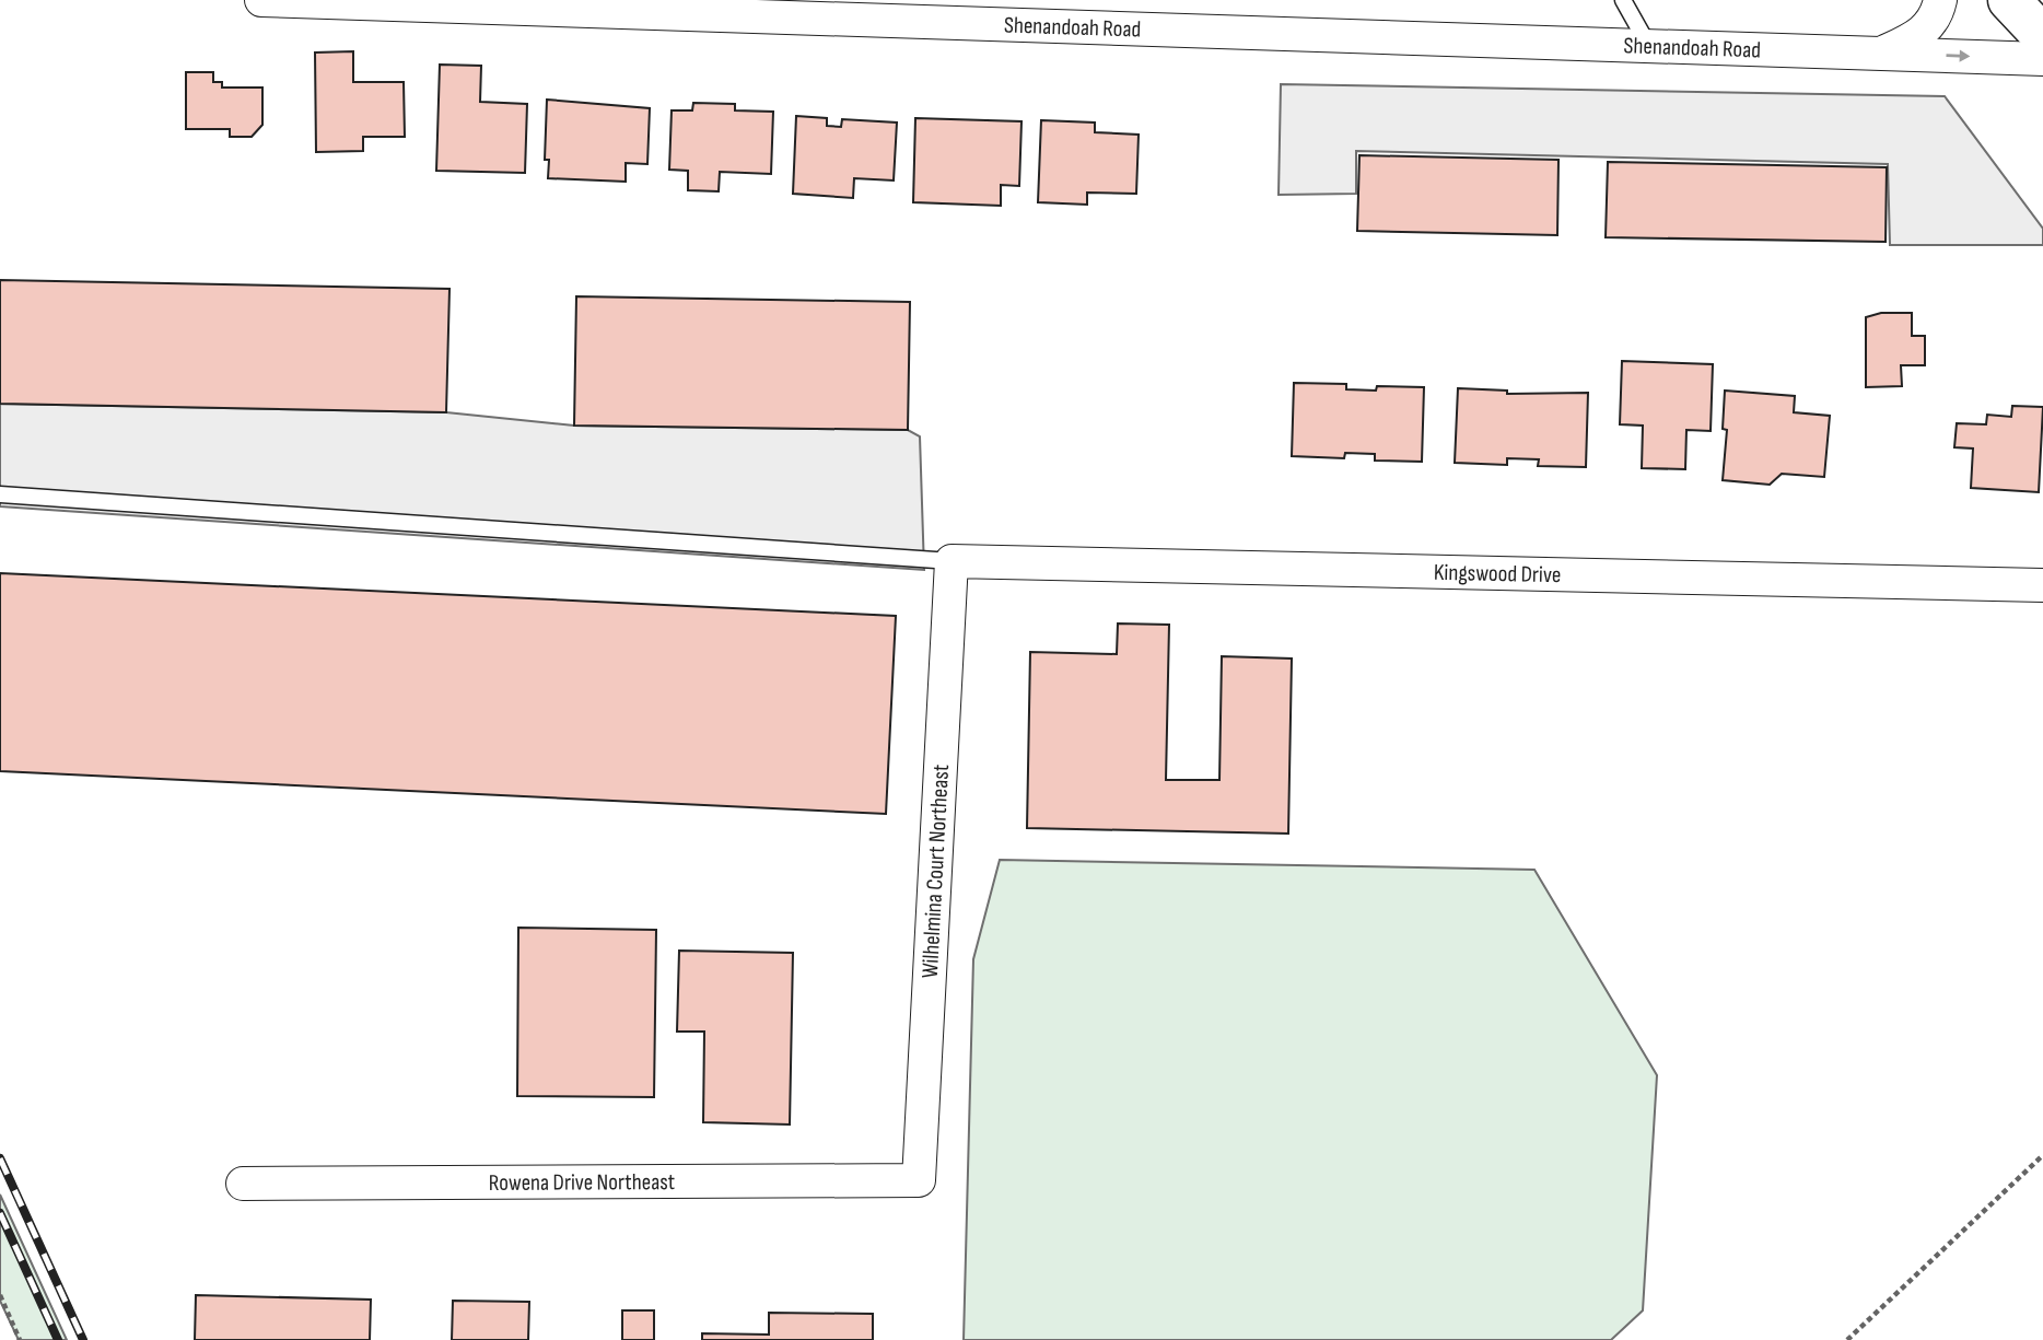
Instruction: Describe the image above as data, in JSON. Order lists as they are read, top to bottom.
{
  "streets": {
    "street": [
      "Shenandoah Road",
      "Kingswood Drive",
      "Wilhelmina Court Northeast",
      "Rowena Drive Northeast"
    ]
  },
  "crossings": [
    ["Kingswood Drive", "Wilhelmina Court Northeast"],
    ["Wilhelmina Court Northeast", "Rowena Drive Northeast"]
  ]
}
